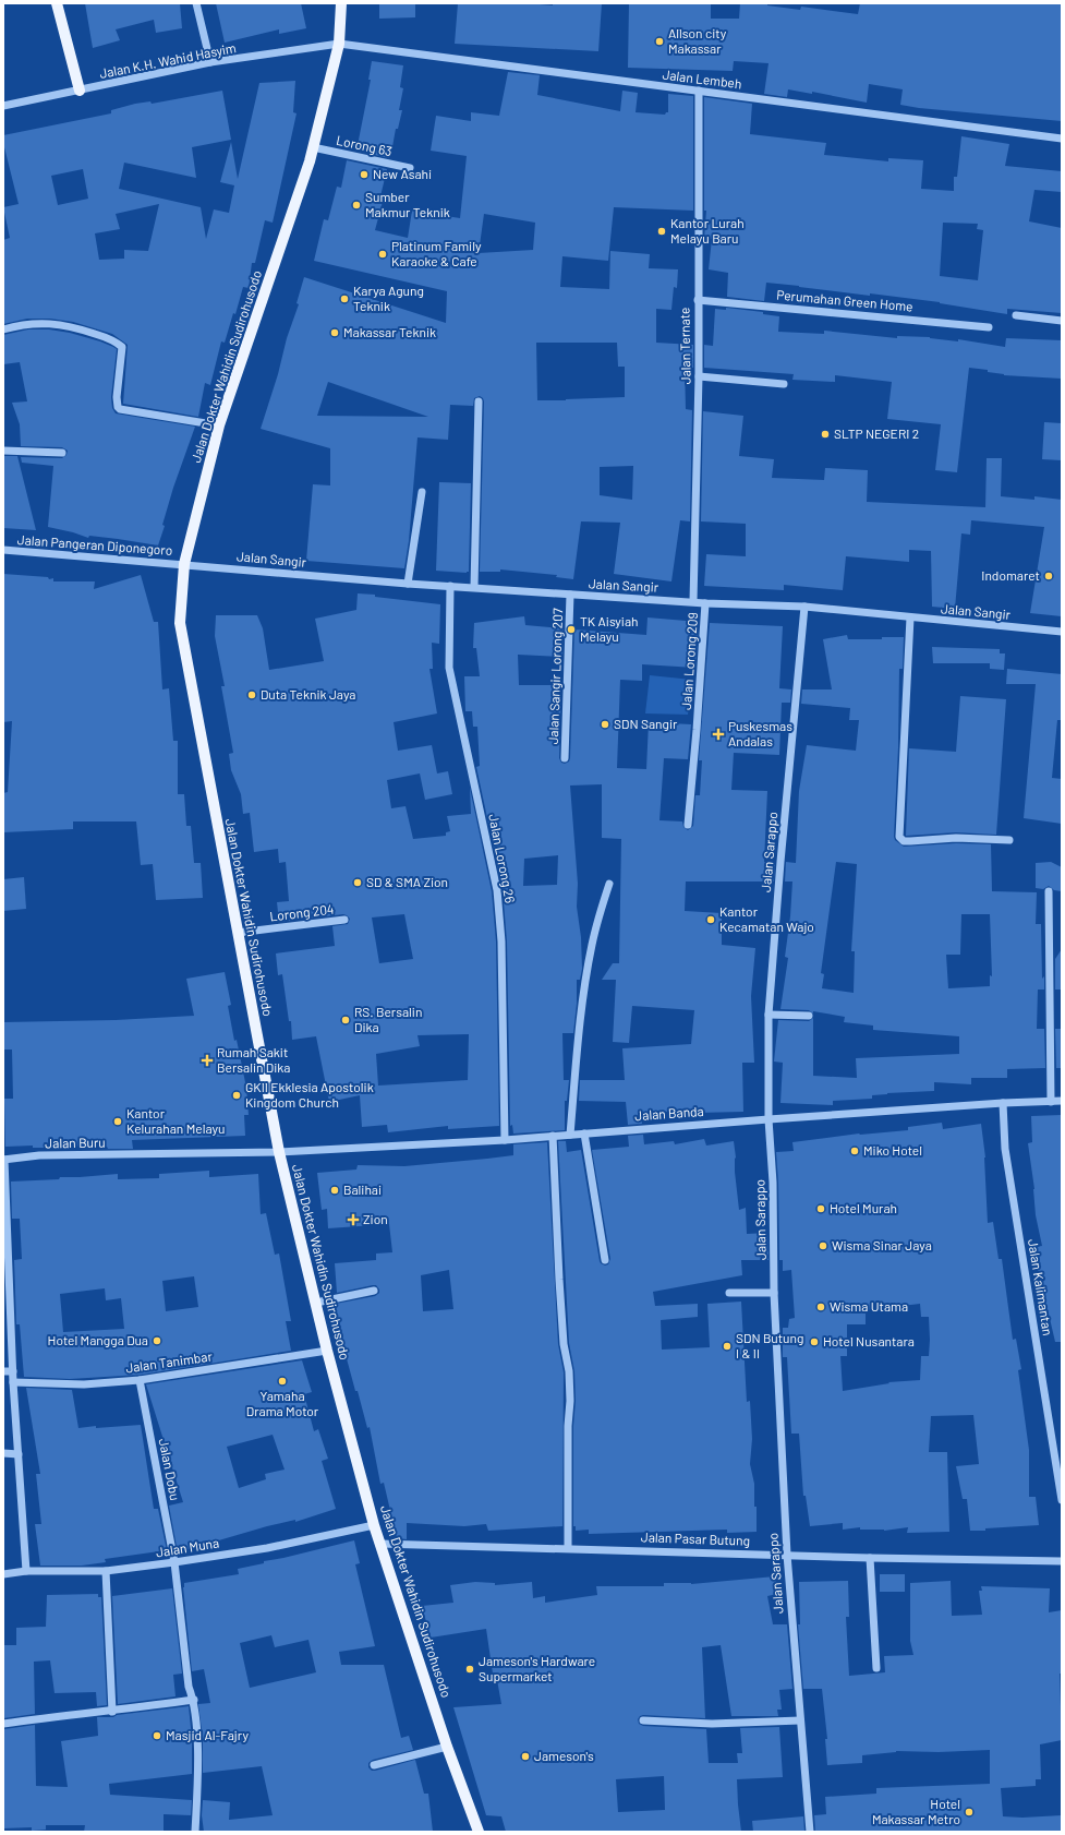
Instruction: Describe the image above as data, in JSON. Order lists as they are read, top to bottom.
{
  "streets": {
    "main road": ["Jalan Dokter Wahidin Sudirohusodo"],
    "street": [
      "Jalan K.H. Wahid Hasyim",
      "Jalan Lembeh",
      "Lorong 63",
      "Perumahan Green Home",
      "Jalan Ternate",
      "Jalan Pangeran Diponegoro",
      "Jalan Sangir",
      "Jalan Lorong 209",
      "Jalan Sangir Lorong 207",
      "Jalan Sarappo",
      "Jalan Lorong 26",
      "Lorong 204",
      "Jalan Banda",
      "Jalan Buru",
      "Jalan Kalimantan",
      "Jalan Tanimbar",
      "Jalan Dobu",
      "Jalan Pasar Butung",
      "Jalan Muna"
    ]
  },
  "crossings": [
    ["Jalan K.H. Wahid Hasyim", "Jalan Lembeh"],
    ["Jalan K.H. Wahid Hasyim", "Jalan Dokter Wahidin Sudirohusodo"],
    ["Jalan Lembeh", "Jalan Ternate"],
    ["Jalan Lembeh", "Jalan Dokter Wahidin Sudirohusodo"],
    ["Lorong 63", "Jalan Dokter Wahidin Sudirohusodo"],
    ["Perumahan Green Home", "Jalan Ternate"],
    ["Jalan Ternate", "Jalan Sangir"],
    ["Jalan Dokter Wahidin Sudirohusodo", "Jalan Pangeran Diponegoro"],
    ["Jalan Dokter Wahidin Sudirohusodo", "Jalan Sangir"],
    ["Jalan Dokter Wahidin Sudirohusodo", "Lorong 204"],
    ["Jalan Dokter Wahidin Sudirohusodo", "Jalan Banda"],
    ["Jalan Dokter Wahidin Sudirohusodo", "Jalan Buru"],
    ["Jalan Dokter Wahidin Sudirohusodo", "Jalan Tanimbar"],
    ["Jalan Dokter Wahidin Sudirohusodo", "Jalan Pasar Butung"],
    ["Jalan Dokter Wahidin Sudirohusodo", "Jalan Muna"],
    ["Jalan Pangeran Diponegoro", "Jalan Sangir"],
    ["Jalan Sangir", "Jalan Lorong 209"],
    ["Jalan Sangir", "Jalan Sangir Lorong 207"],
    ["Jalan Sangir", "Jalan Sarappo"],
    ["Jalan Sangir", "Jalan Lorong 26"],
    ["Jalan Sarappo", "Jalan Banda"],
    ["Jalan Sarappo", "Jalan Pasar Butung"],
    ["Jalan Lorong 26", "Jalan Banda"],
    ["Jalan Banda", "Jalan Buru"],
    ["Jalan Banda", "Jalan Kalimantan"],
    ["Jalan Tanimbar", "Jalan Dobu"],
    ["Jalan Dobu", "Jalan Muna"]
  ],
  "places": {
    "other": [
      "Allson city Makassar",
      "New Asahi",
      "Sumber Makmur Teknik",
      "Kantor Lurah Melayu Baru",
      "Platinum Family Karaoke & Cafe",
      "Karya Agung Teknik",
      "Makassar Teknik",
      "SLTP NEGERI 2",
      "Indomaret",
      "TK Aisyiah Melayu",
      "Duta Teknik Jaya",
      "SDN Sangir",
      "SD & SMA Zion",
      "Kantor Kecamatan Wajo",
      "RS. Bersalin Dika",
      "GKII Ekklesia Apostolik Kingdom Church",
      "Kantor Kelurahan Melayu",
      "Miko Hotel",
      "Balihai",
      "Hotel Murah",
      "Wisma Sinar Jaya",
      "Wisma Utama",
      "Hotel Mangga Dua",
      "Hotel Nusantara",
      "SDN Butung I & II",
      "Yamaha Drama Motor",
      "Jameson's Hardware Supermarket",
      "Masjid Al-Fajry",
      "Jameson's",
      "Hotel Makassar Metro"
    ],
    "health": ["Puskesmas Andalas", "Rumah Sakit Bersalin Dika", "Zion"]
  }
}
